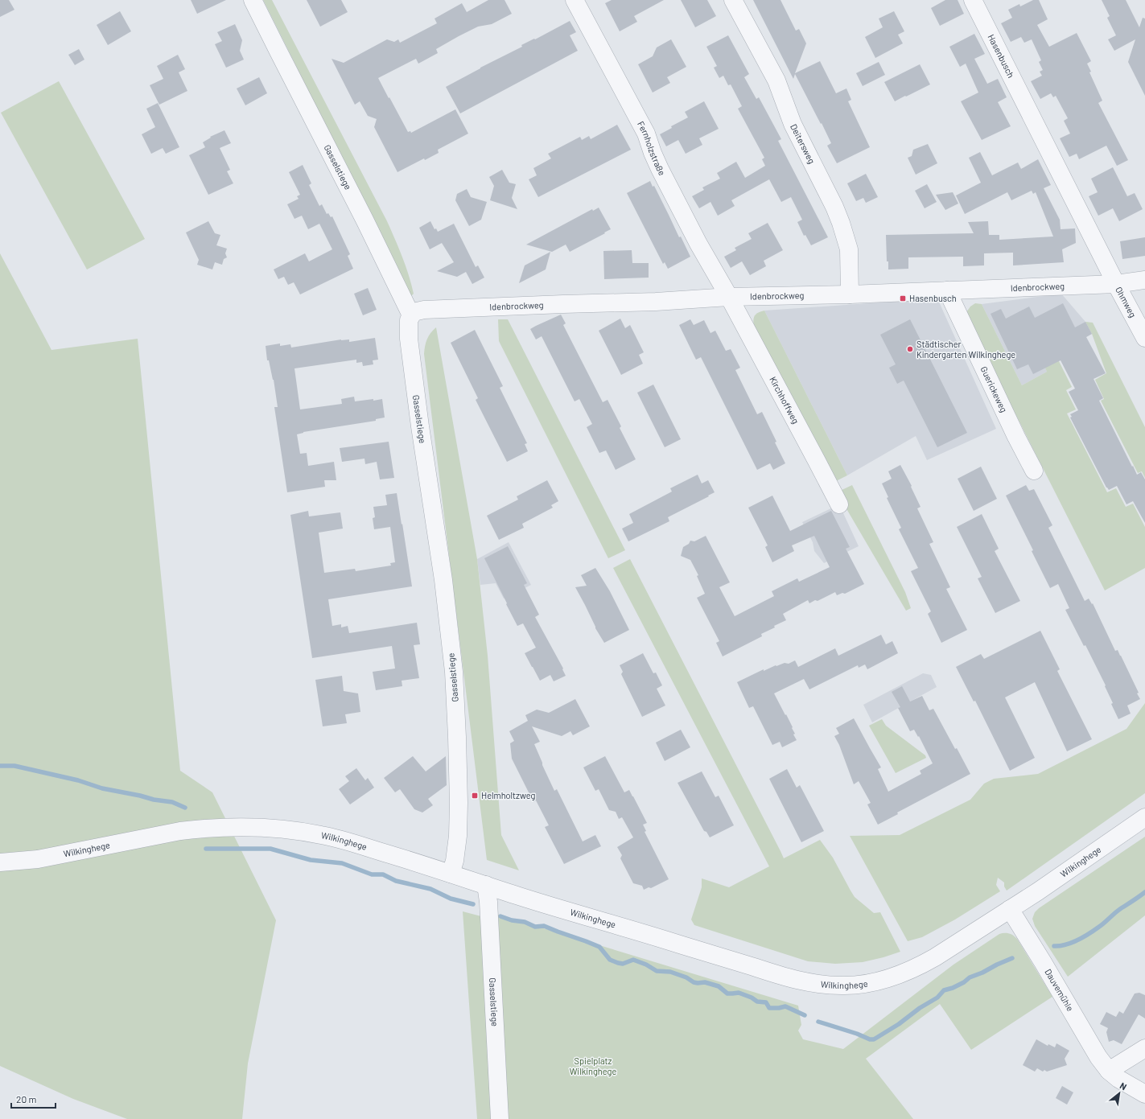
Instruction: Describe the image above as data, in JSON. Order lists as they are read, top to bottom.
{
  "streets": {
    "street": [
      "Hasenbusch",
      "Deitersweg",
      "Fernholzstraße",
      "Gasselstiege",
      "Idenbrockweg",
      "Ohmweg",
      "Guerickeweg",
      "Kirchhoffweg",
      "Wilkinghege",
      "Dauvemühle"
    ]
  },
  "crossings": [
    ["Hasenbusch", "Idenbrockweg"],
    ["Hasenbusch", "Ohmweg"],
    ["Deitersweg", "Idenbrockweg"],
    ["Fernholzstraße", "Idenbrockweg"],
    ["Fernholzstraße", "Kirchhoffweg"],
    ["Gasselstiege", "Idenbrockweg"],
    ["Gasselstiege", "Wilkinghege"],
    ["Idenbrockweg", "Ohmweg"],
    ["Idenbrockweg", "Guerickeweg"],
    ["Idenbrockweg", "Kirchhoffweg"],
    ["Wilkinghege", "Dauvemühle"]
  ],
  "parks": ["Spielplatz Wilkinghege"],
  "places": {
    "transit": ["Hasenbusch", "Helmholtzweg"],
    "other": ["Städtischer Kindergarten Wilkinghege"]
  },
  "scale_bar": "20 m",
  "north": "top right"
}
